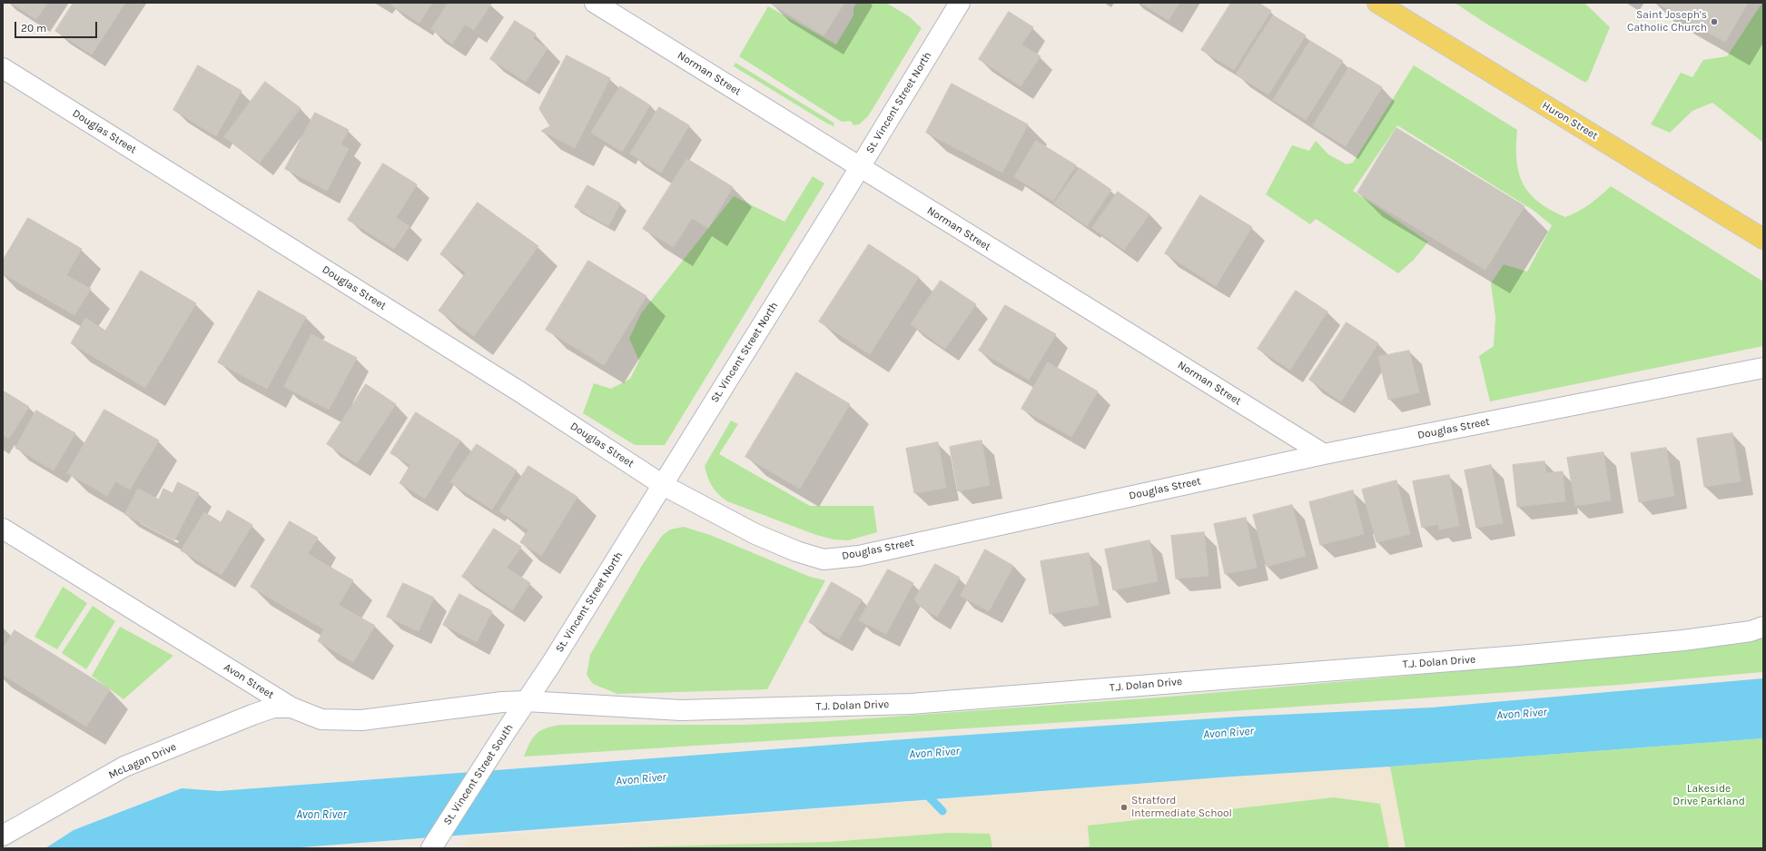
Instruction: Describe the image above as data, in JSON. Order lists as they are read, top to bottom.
{
  "streets": {
    "main road": ["Huron Street"],
    "street": [
      "Norman Street",
      "St. Vincent Street North",
      "Douglas Street",
      "T.J. Dolan Drive",
      "Avon Street",
      "McLagan Drive",
      "St. Vincent Street South"
    ]
  },
  "crossings": [
    ["Norman Street", "St. Vincent Street North"],
    ["Norman Street", "Douglas Street"],
    ["St. Vincent Street North", "Douglas Street"],
    ["St. Vincent Street North", "T.J. Dolan Drive"],
    ["St. Vincent Street North", "Avon Street"],
    ["St. Vincent Street North", "St. Vincent Street South"],
    ["T.J. Dolan Drive", "Avon Street"],
    ["T.J. Dolan Drive", "St. Vincent Street South"],
    ["Avon Street", "McLagan Drive"],
    ["Avon Street", "St. Vincent Street South"]
  ],
  "water": ["Avon River"],
  "parks": ["Lakeside Drive Parkland"],
  "places": ["Saint Joseph's Catholic Church", "Stratford Intermediate School"],
  "scale_bar": "20 m"
}
